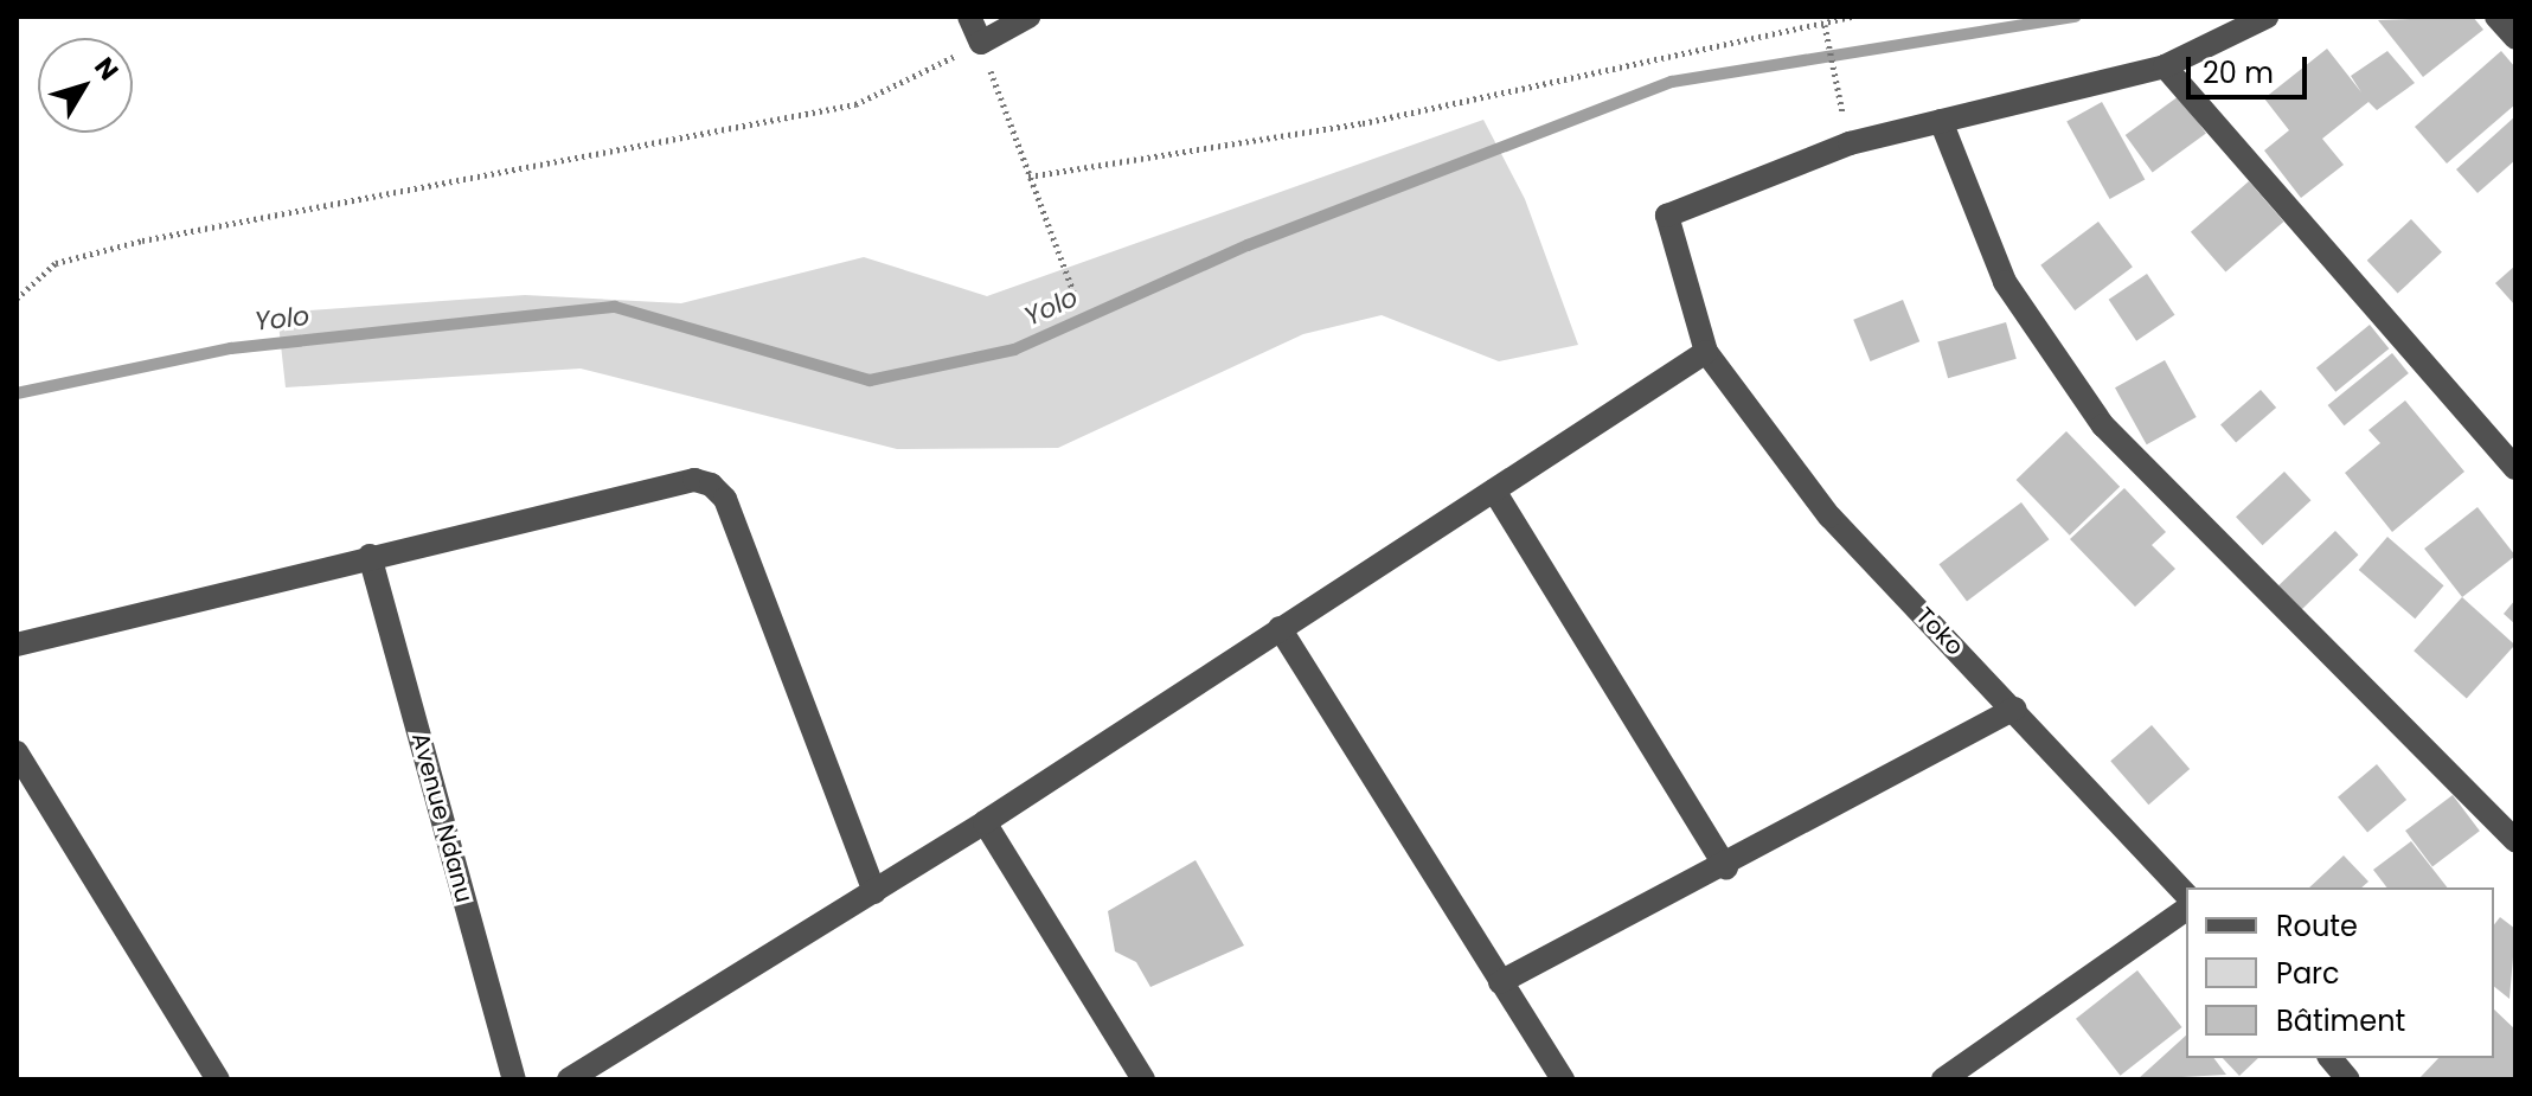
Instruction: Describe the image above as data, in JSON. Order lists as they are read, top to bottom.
{
  "streets": {
    "street": ["Toko", "Avenue Ndanu"]
  },
  "water": ["Yolo"],
  "legend": ["Route", "Parc", "Bâtiment"],
  "scale_bar": "20 m",
  "north": "top right"
}
